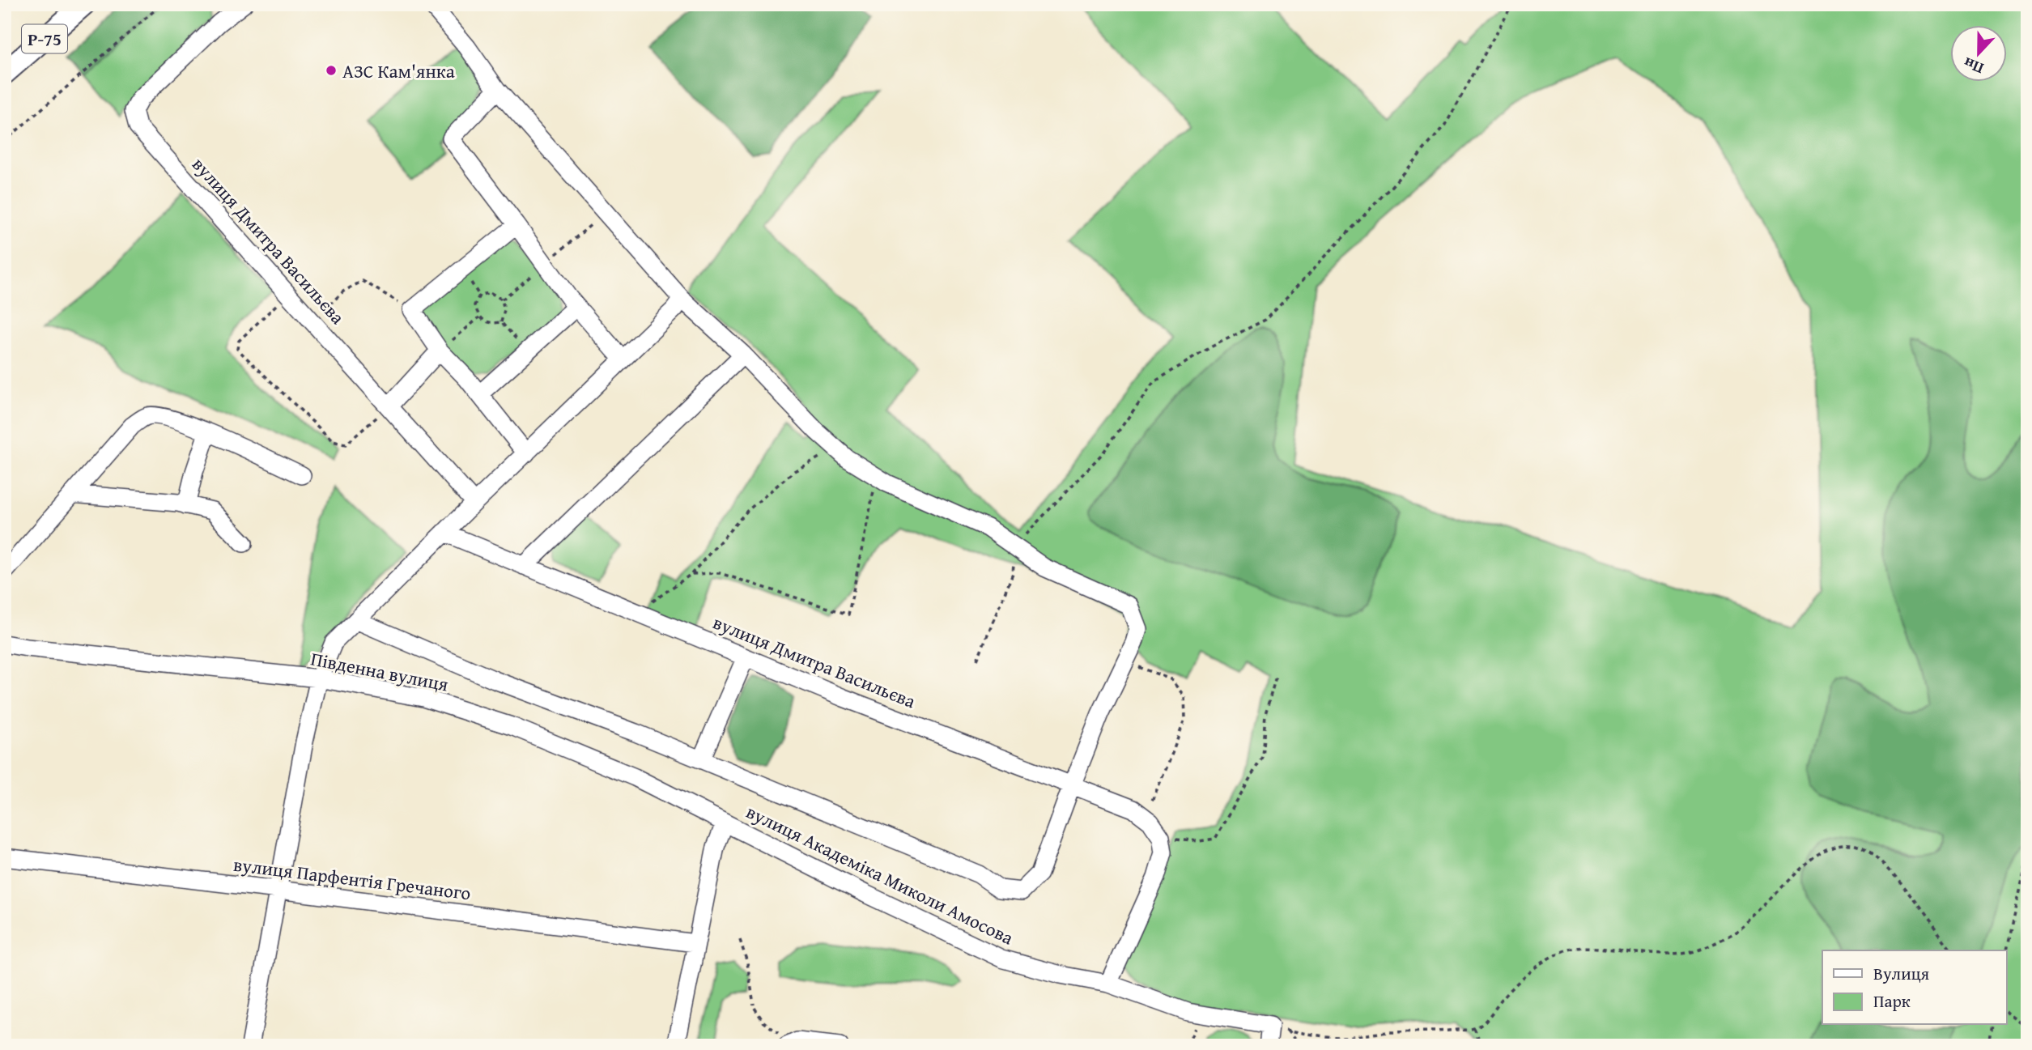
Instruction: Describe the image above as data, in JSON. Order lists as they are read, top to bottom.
{
  "streets": {
    "main road": ["Р-75"],
    "street": [
      "вулиця Дмитра Васильєва",
      "Південна вулиця",
      "вулиця Академіка Миколи Амосова",
      "вулиця Парфентія Гречаного"
    ]
  },
  "crossings": [
    ["Південна вулиця", "вулиця Академіка Миколи Амосова"],
    ["вулиця Академіка Миколи Амосова", "вулиця Парфентія Гречаного"]
  ],
  "places": ["АЗС Кам'янка"],
  "legend": ["Вулиця", "Парк"],
  "north": "bottom"
}
